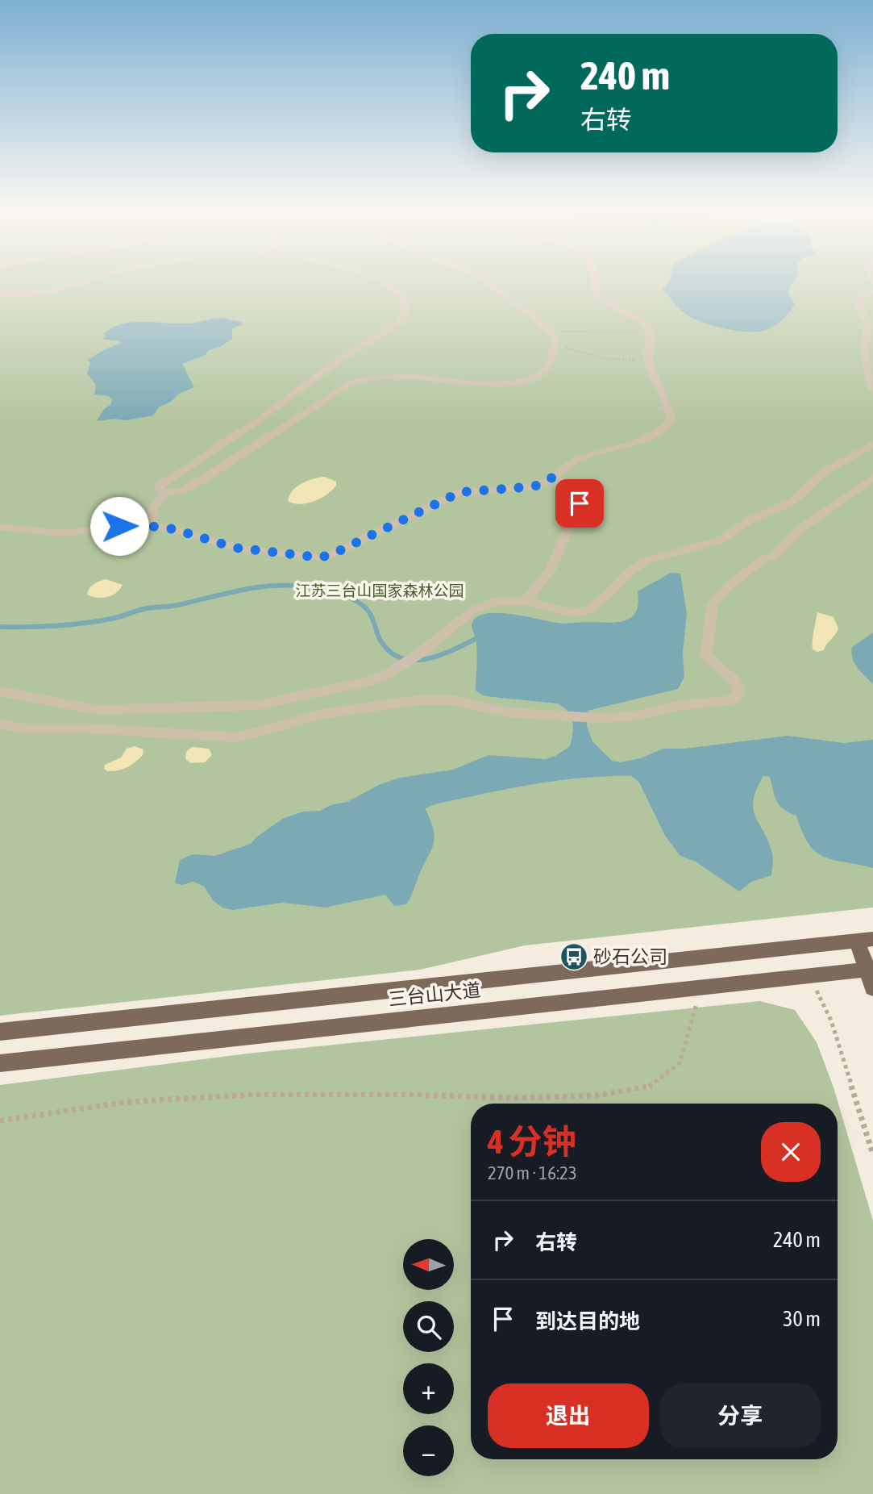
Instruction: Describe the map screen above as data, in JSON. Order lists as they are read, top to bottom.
{
  "streets": {
    "main road": ["三台山大道"]
  },
  "parks": ["江苏三台山国家森林公园"],
  "places": {
    "bus stop": ["砂石公司"]
  },
  "north": "left",
  "page": {
    "turn": ["240 m", "右转"],
    "heading": ["4 分钟", "270 m · 16:23"],
    "list": [
      {
        "name": "右转",
        "value": "240 m"
      },
      {
        "name": "到达目的地",
        "value": "30 m"
      }
    ],
    "map_buttons": ["+", "−"],
    "buttons": ["退出", "分享"]
  }
}
